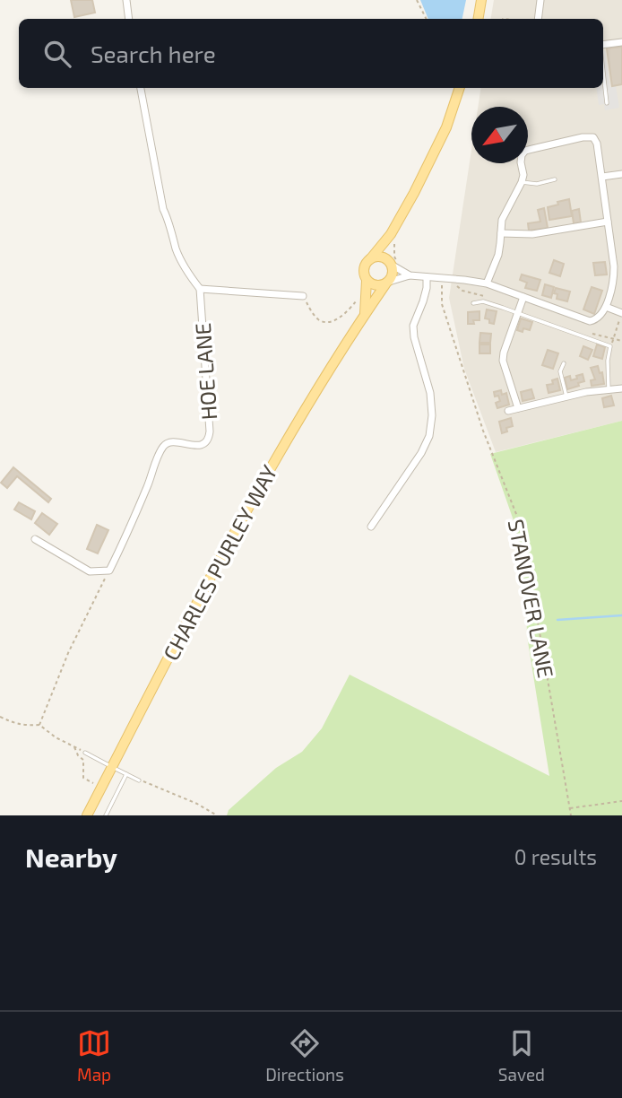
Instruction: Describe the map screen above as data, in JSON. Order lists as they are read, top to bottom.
{
  "streets": {
    "main road": ["CHARLES PURLEY WAY"],
    "street": ["HOE LANE"],
    "path": ["STANOVER LANE"]
  },
  "north": "bottom left",
  "page": {
    "search": "Search here",
    "heading": ["Nearby", "0 results"],
    "nav": ["Map", "Directions", "Saved"]
  }
}
